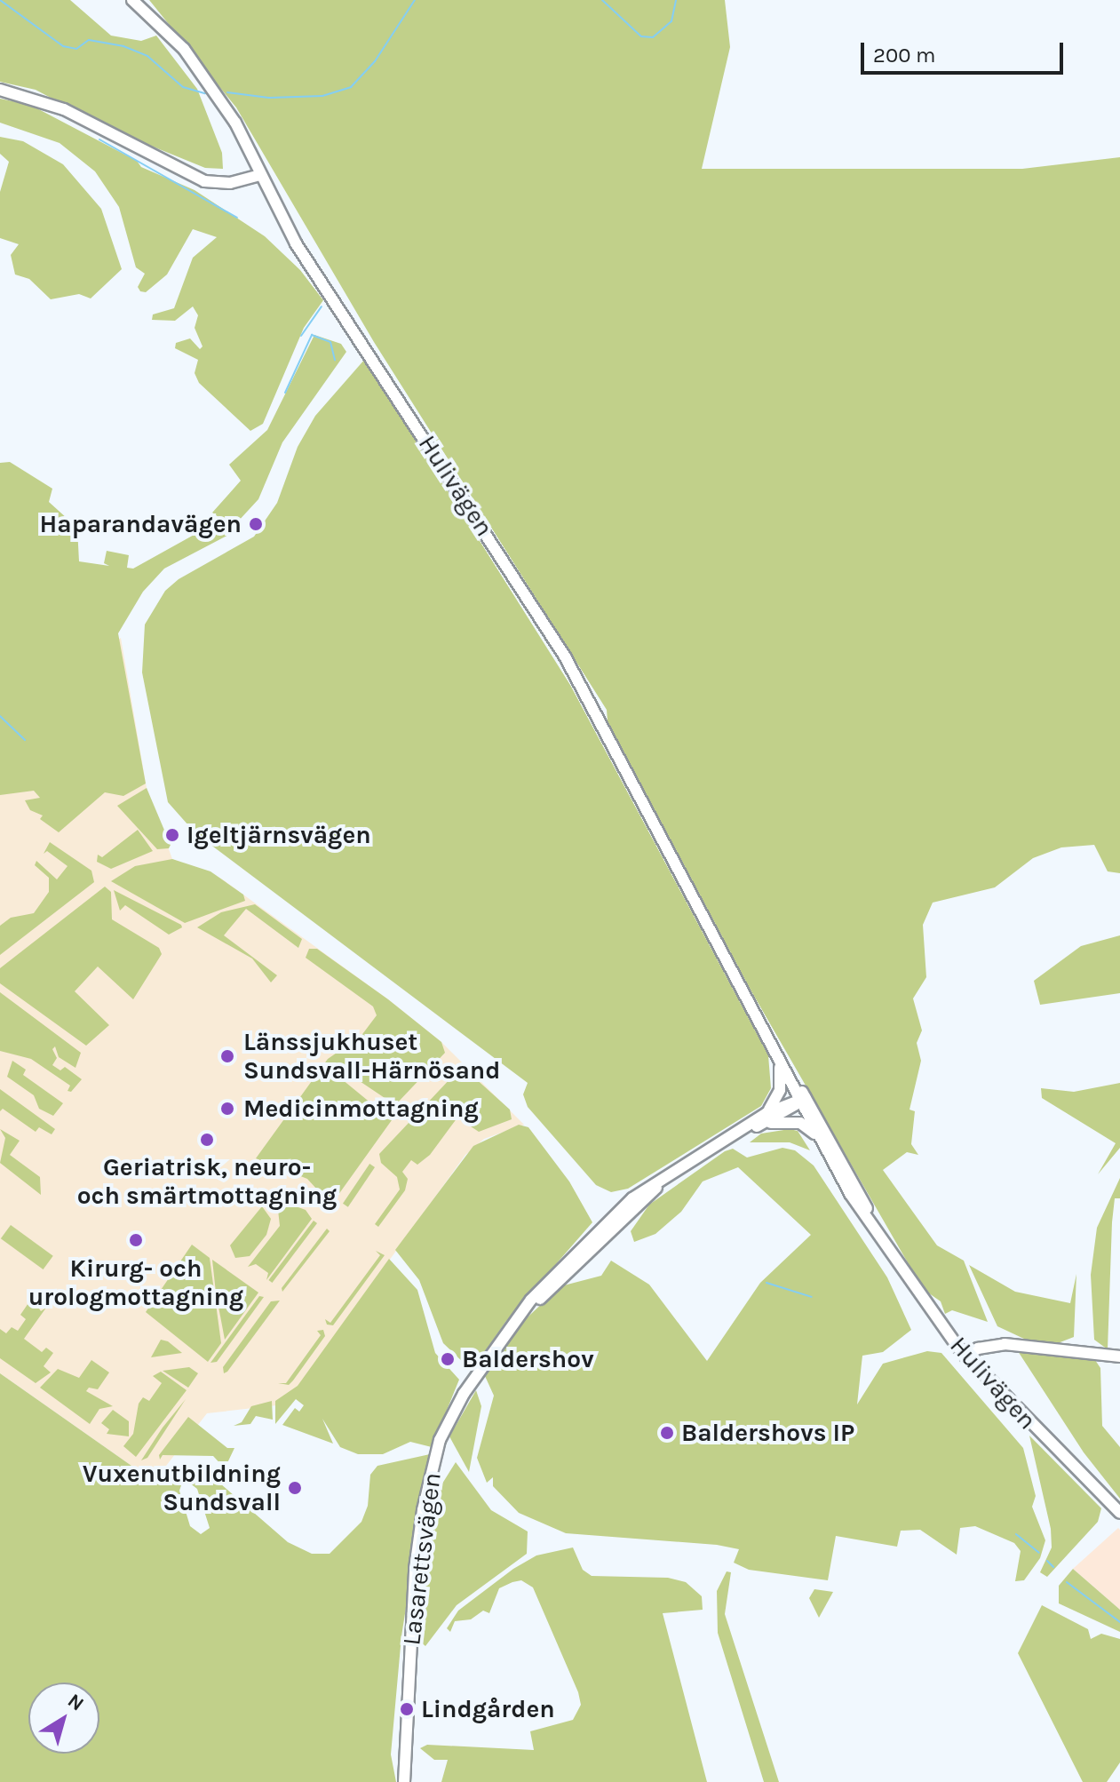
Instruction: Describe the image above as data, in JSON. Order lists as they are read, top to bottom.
{
  "streets": {
    "main road": ["Hulivägen", "Lasarettsvägen"]
  },
  "crossings": [
    ["Hulivägen", "Lasarettsvägen"]
  ],
  "places": [
    "Haparandavägen",
    "Igeltjärnsvägen",
    "Länssjukhuset Sundsvall-Härnösand",
    "Medicinmottagning",
    "Geriatrisk, neuro- och smärtmottagning",
    "Kirurg- och urologmottagning",
    "Baldershov",
    "Baldershovs IP",
    "Vuxenutbildning Sundsvall",
    "Lindgården"
  ],
  "scale_bar": "200 m",
  "north": "top right"
}
